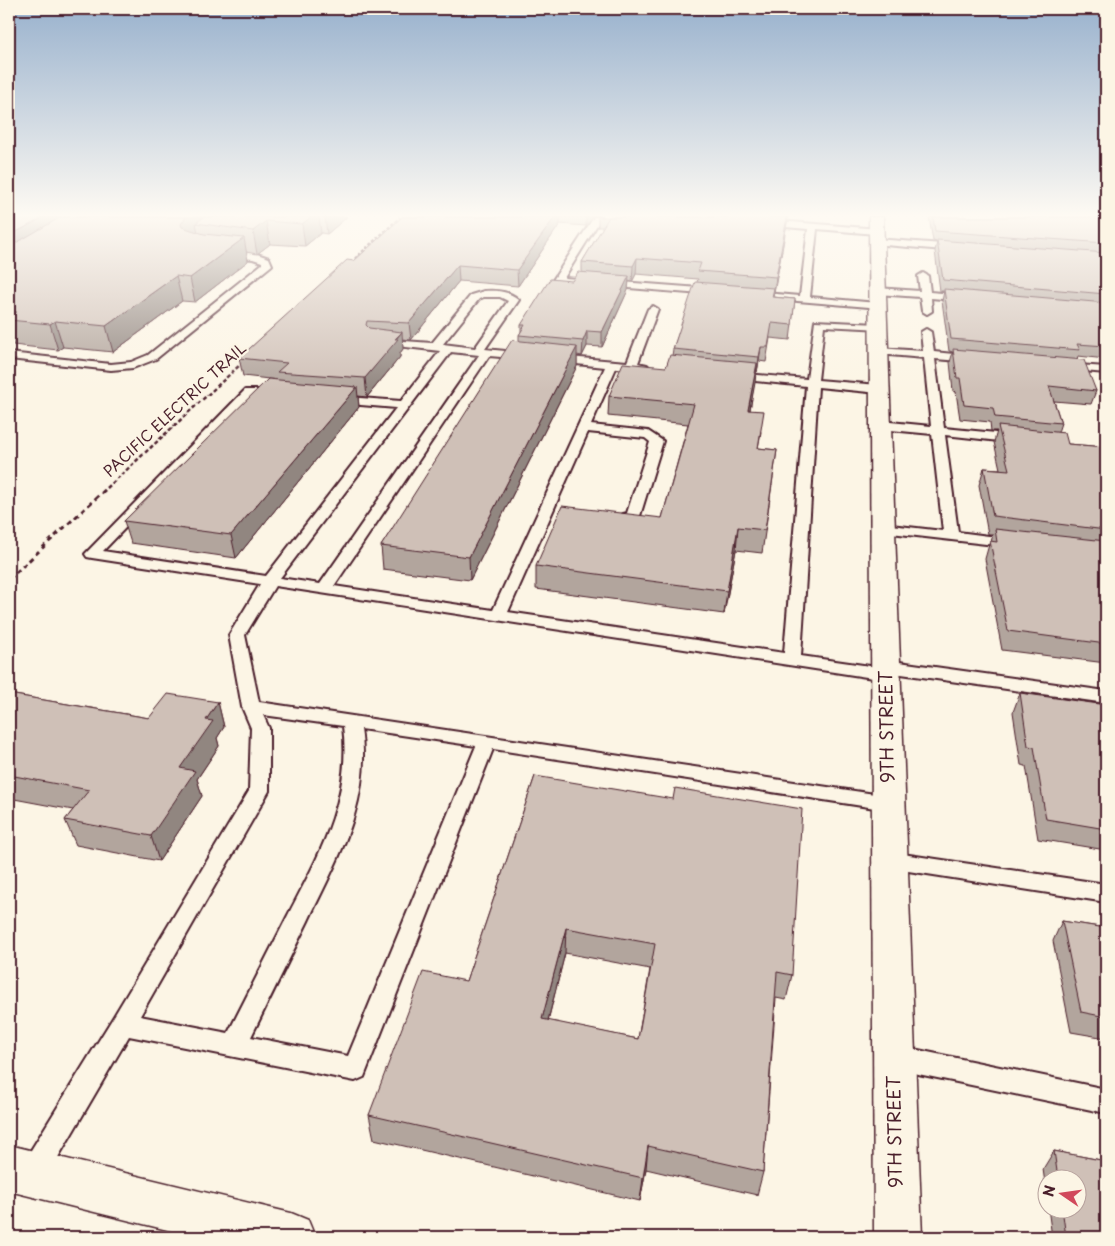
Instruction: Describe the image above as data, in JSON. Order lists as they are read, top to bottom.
{
  "streets": {
    "street": ["9TH STREET"],
    "path": ["PACIFIC ELECTRIC TRAIL"]
  },
  "north": "left"
}
